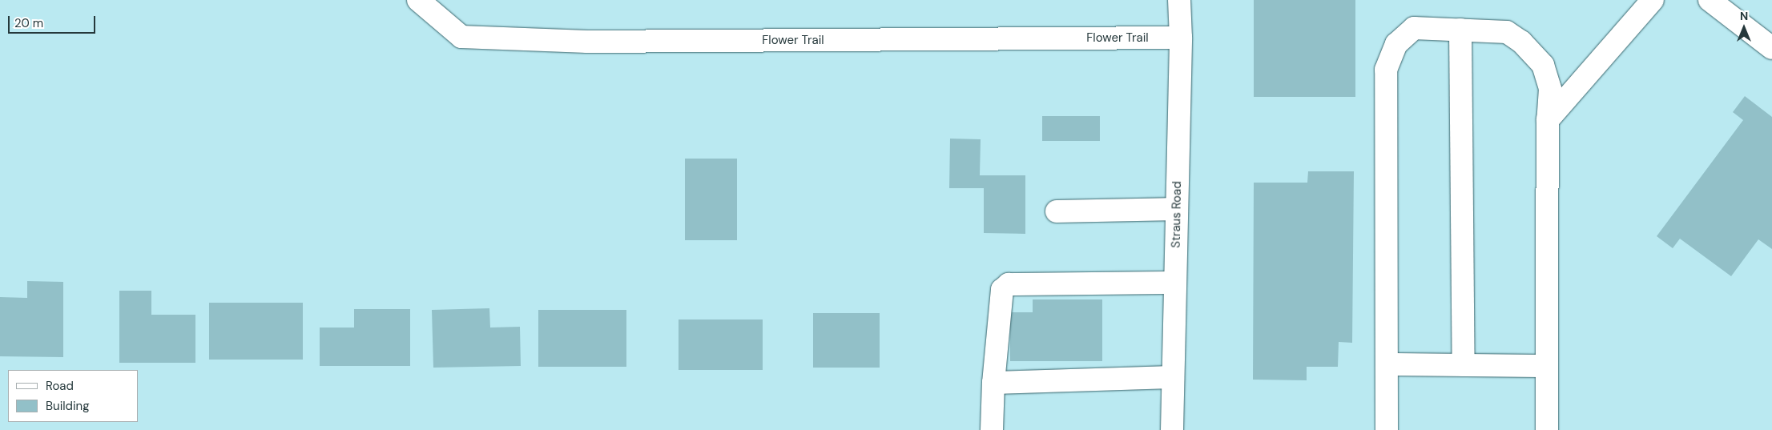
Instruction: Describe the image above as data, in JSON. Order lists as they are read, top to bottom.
{
  "streets": {
    "street": ["Flower Trail", "Straus Road"]
  },
  "crossings": [
    ["Flower Trail", "Straus Road"]
  ],
  "legend": ["Road", "Building"],
  "scale_bar": "20 m",
  "north": "top"
}
